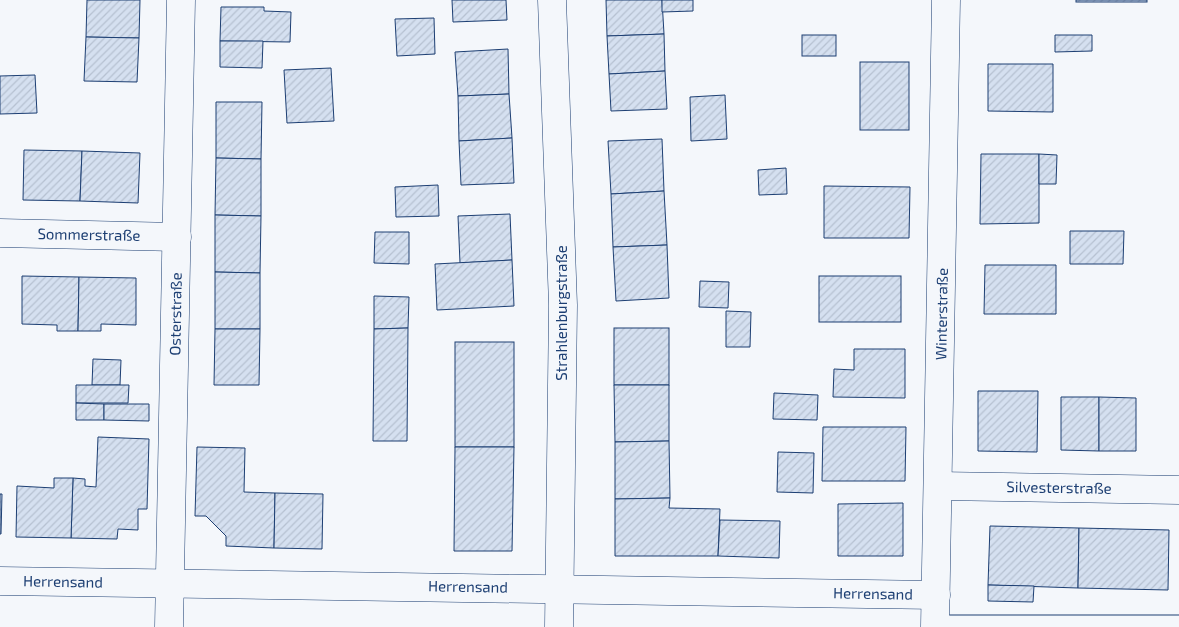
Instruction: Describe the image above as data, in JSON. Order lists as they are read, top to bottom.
{
  "streets": {
    "street": [
      "Sommerstraße",
      "Strahlenburgstraße",
      "Osterstraße",
      "Winterstraße",
      "Silvesterstraße",
      "Herrensand"
    ]
  },
  "crossings": [
    ["Sommerstraße", "Osterstraße"],
    ["Strahlenburgstraße", "Herrensand"],
    ["Osterstraße", "Herrensand"],
    ["Winterstraße", "Silvesterstraße"],
    ["Winterstraße", "Herrensand"]
  ]
}
